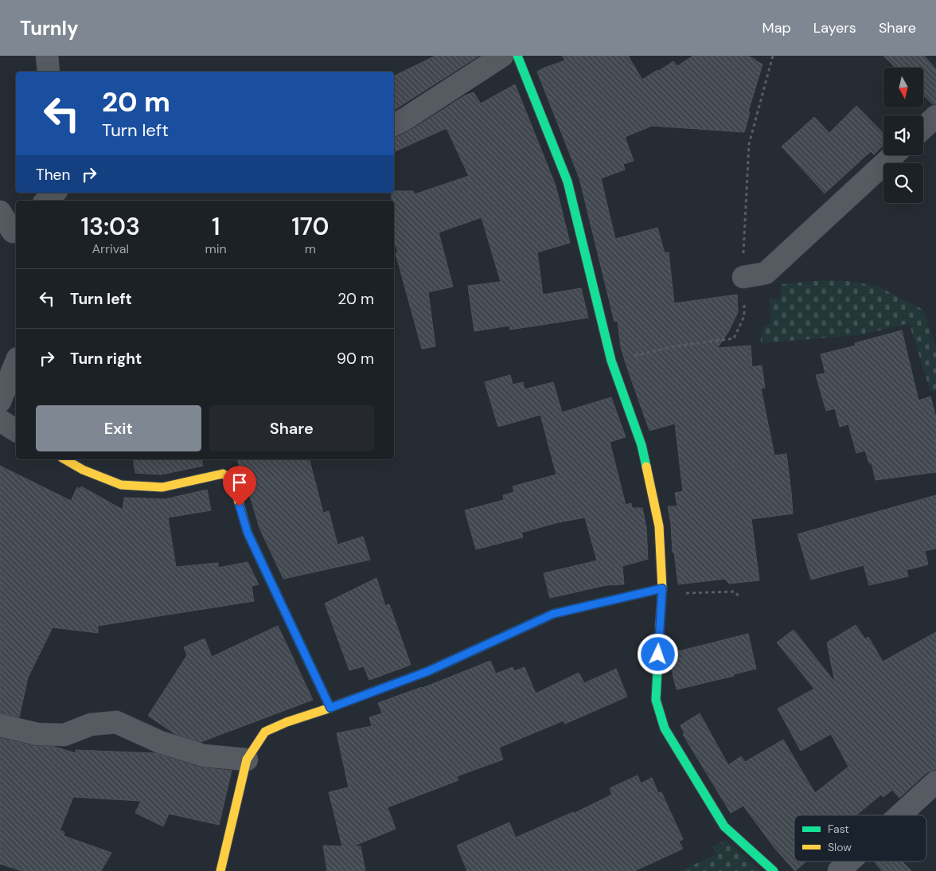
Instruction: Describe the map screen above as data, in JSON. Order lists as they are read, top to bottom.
{
  "legend": ["Fast", "Slow"],
  "north": "bottom",
  "page": {
    "header": "Turnly",
    "nav": ["Map", "Layers", "Share"],
    "turn": ["20 m", "Turn left"],
    "then": "Then",
    "eta": [
      "13:03",
      "Arrival",
      "1",
      "min",
      "170",
      "m"
    ],
    "list": [
      {
        "name": "Turn left",
        "value": "20 m"
      },
      {
        "name": "Turn right",
        "value": "90 m"
      }
    ],
    "buttons": ["Exit", "Share"]
  }
}
